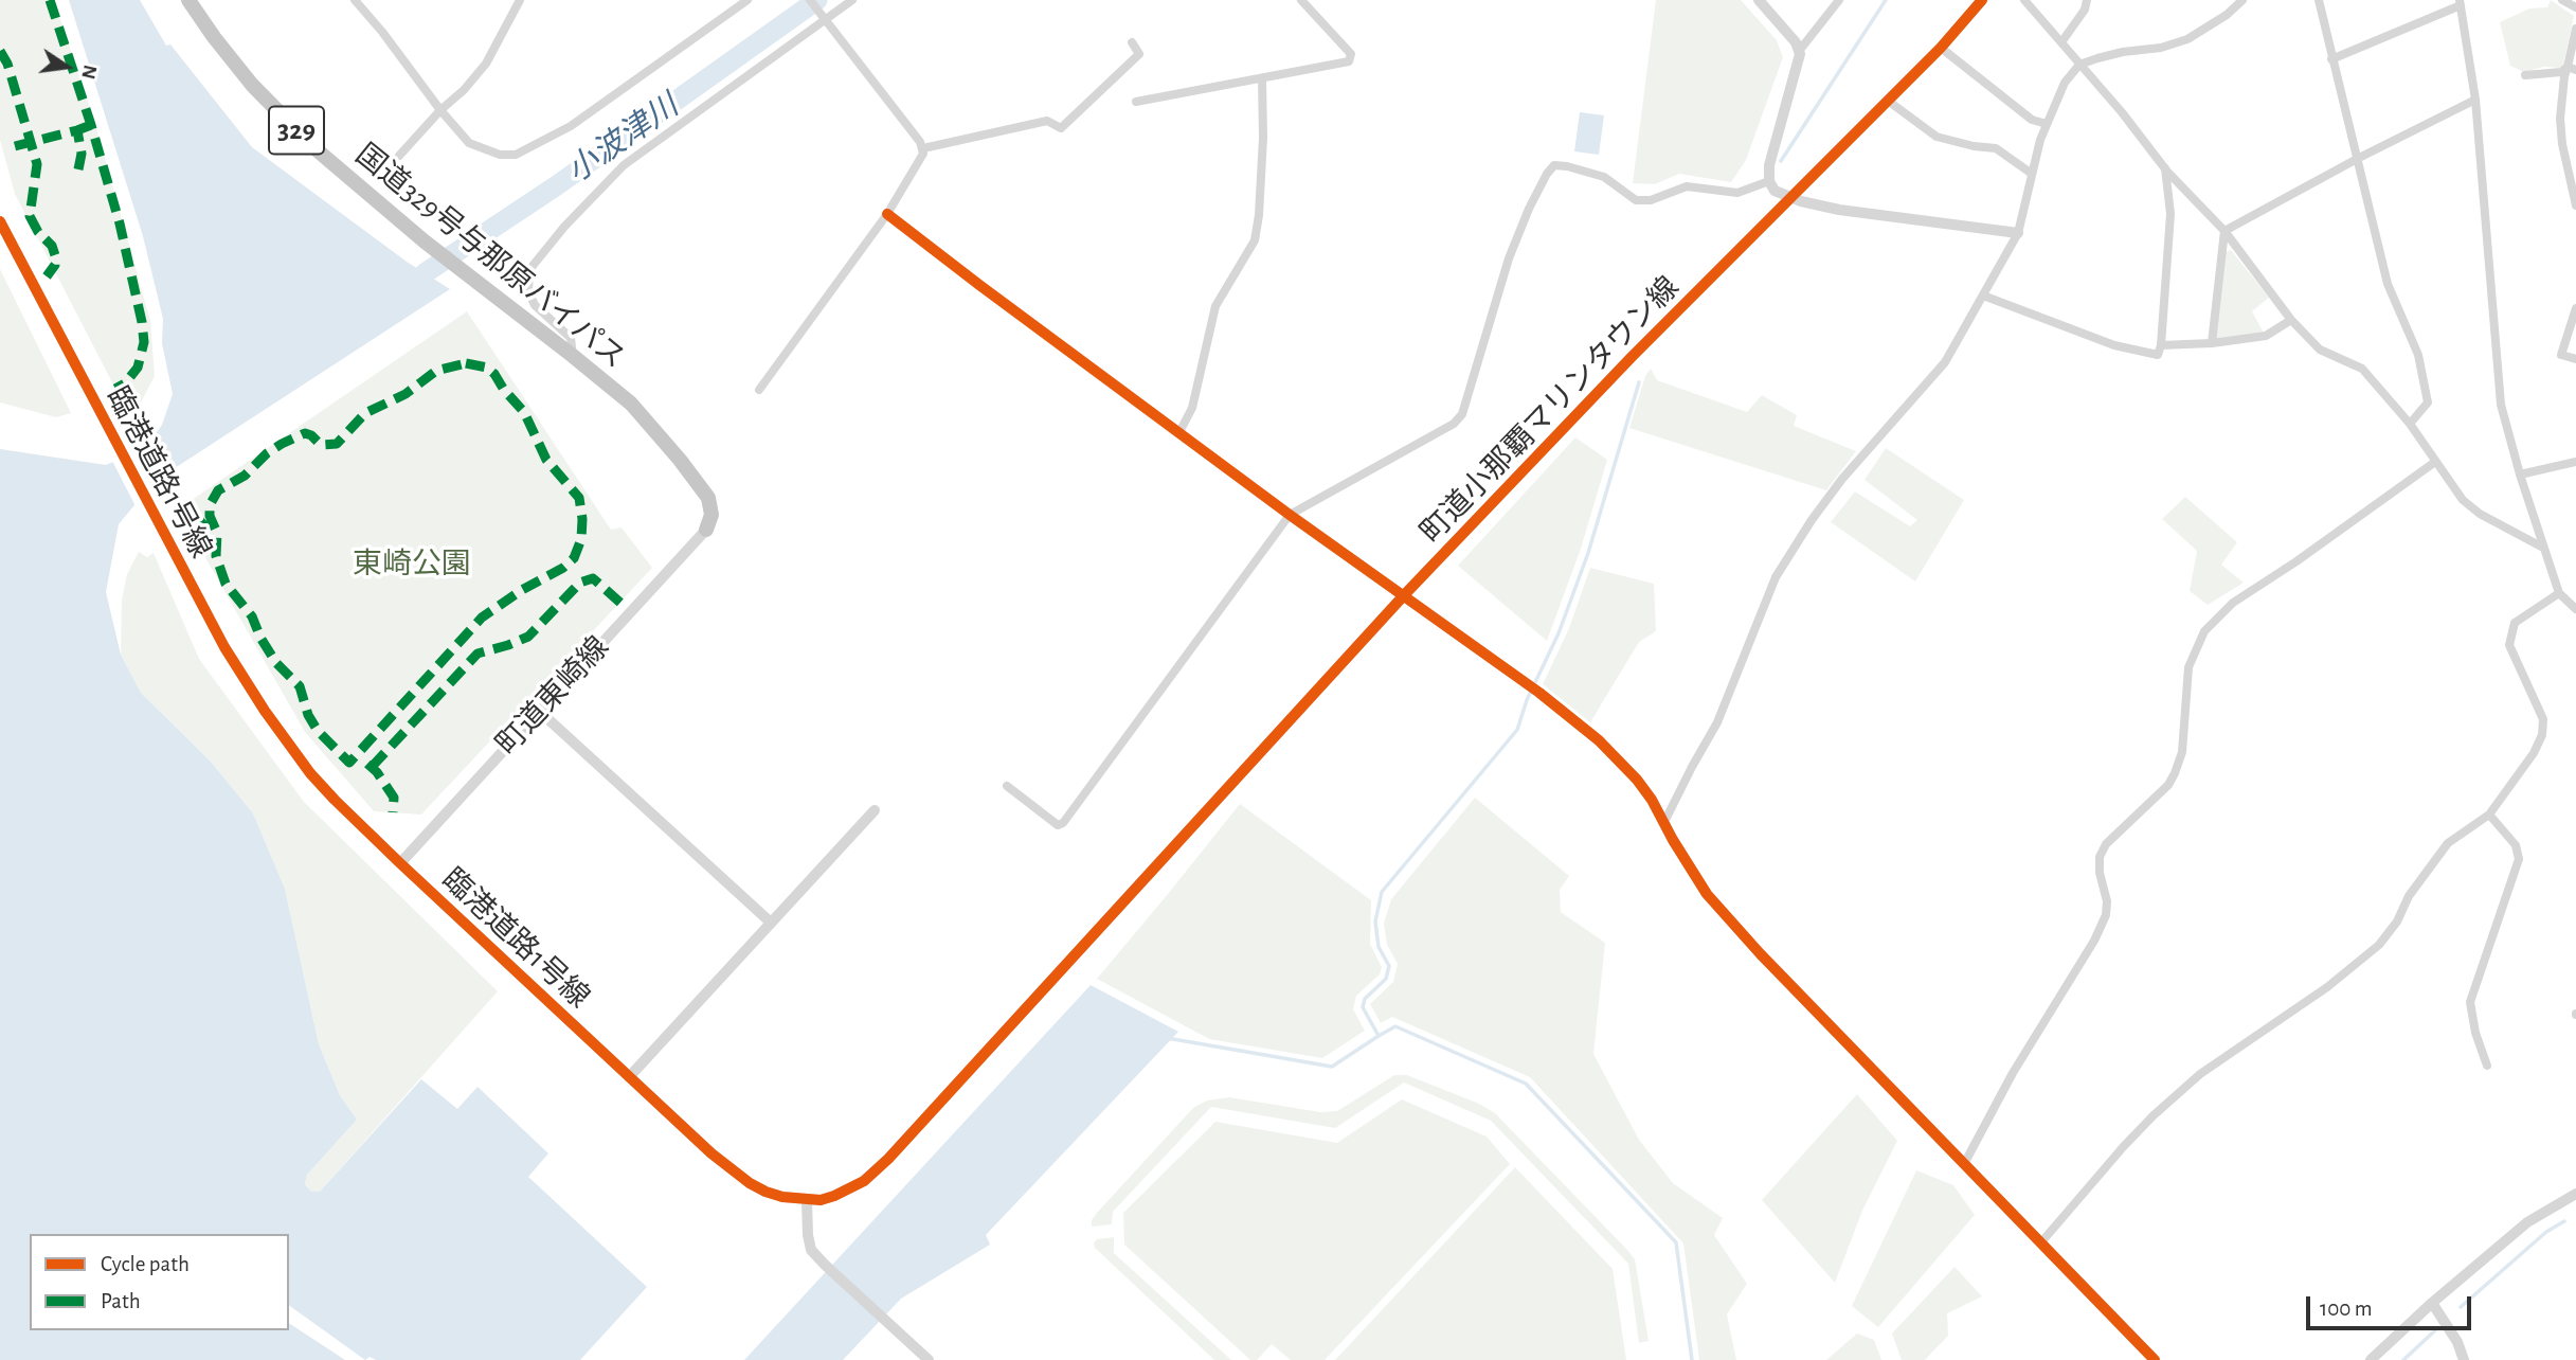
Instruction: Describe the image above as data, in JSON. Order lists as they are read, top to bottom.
{
  "streets": {
    "highway": ["329", "国道329号与那原バイパス"],
    "street": ["町道小那覇マリンタウン線", "臨港道路1号線", "町道東崎線"]
  },
  "crossings": [
    ["国道329号与那原バイパス", "町道東崎線"],
    ["町道小那覇マリンタウン線", "臨港道路1号線"],
    ["臨港道路1号線", "町道東崎線"]
  ],
  "water": ["小波津川"],
  "parks": ["東崎公園"],
  "legend": ["Cycle path", "Path"],
  "scale_bar": "100 m",
  "north": "right"
}
